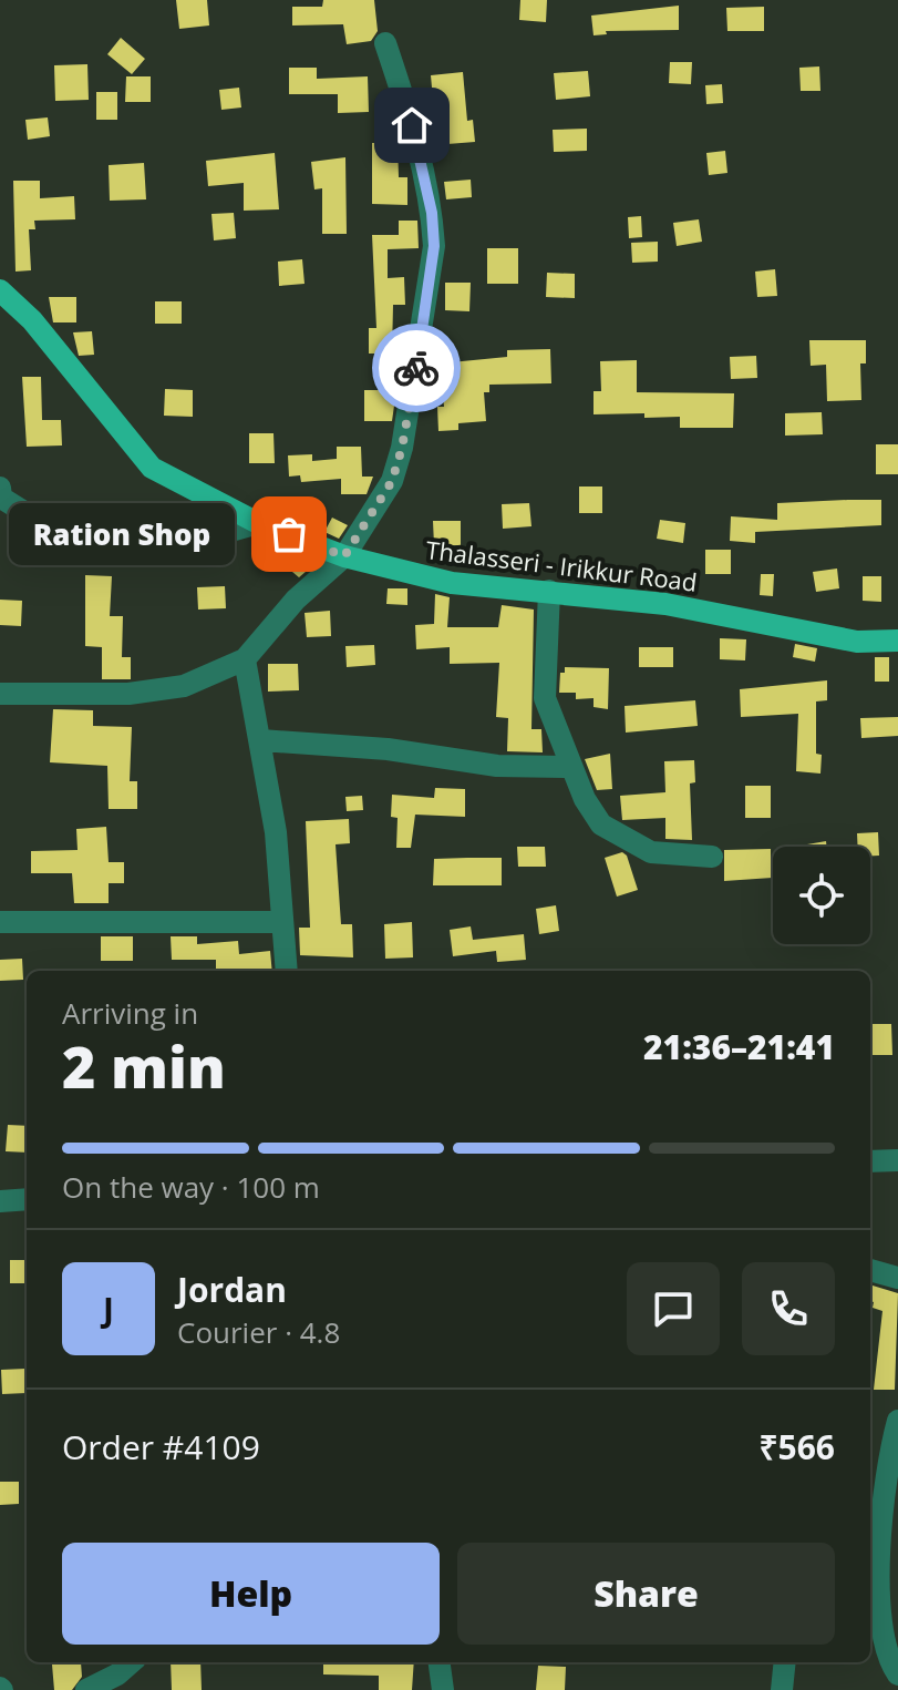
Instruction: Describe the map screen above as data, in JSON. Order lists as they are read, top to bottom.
{
  "streets": {
    "main road": ["Thalasseri - Irikkur Road"]
  },
  "places": ["Ration Shop"],
  "page": {
    "bubble": "Ration Shop",
    "heading": ["2 min", "Arriving in", "21:36–21:41"],
    "panel": [
      "Jordan",
      "Courier · 4.8",
      "Order #4109",
      "₹566"
    ],
    "bar": "On the way · 100 m",
    "round": "J",
    "buttons": ["Help", "Share"]
  }
}
